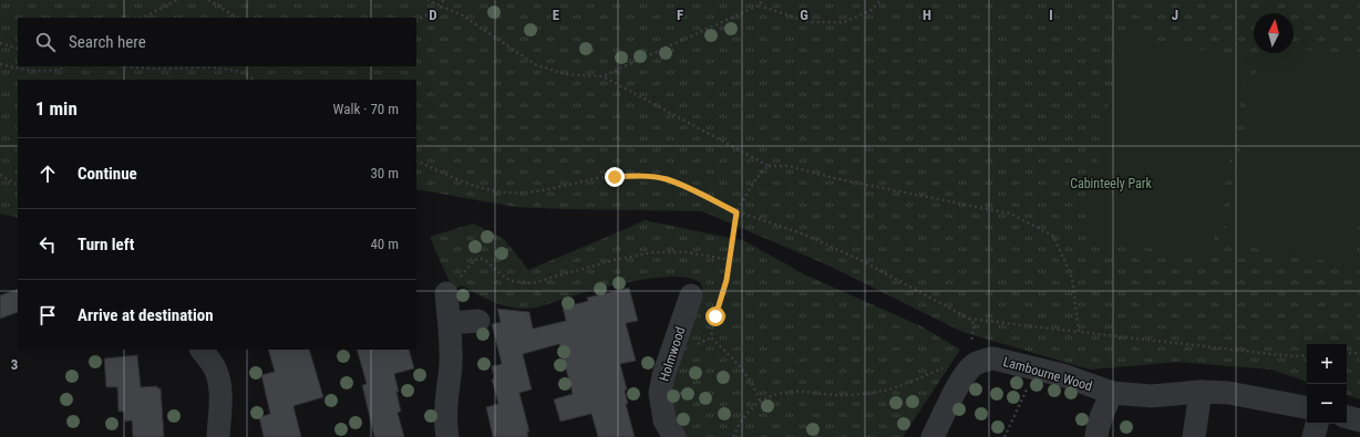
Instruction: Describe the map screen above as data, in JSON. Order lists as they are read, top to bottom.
{
  "streets": {
    "street": ["Holmwood", "Lambourne Wood"]
  },
  "parks": ["Cabinteely Park"],
  "north": "top",
  "page": {
    "search": "Search here",
    "heading": ["1 min", "Walk · 70 m"],
    "list": [
      ["Continue", "30 m"],
      ["Turn left", "40 m"],
      "Arrive at destination"
    ],
    "map_buttons": ["+", "−"]
  },
  "grid": {
    "columns": [
      "D",
      "E",
      "F",
      "G",
      "H",
      "I",
      "J"
    ],
    "rows": ["3"]
  }
}
